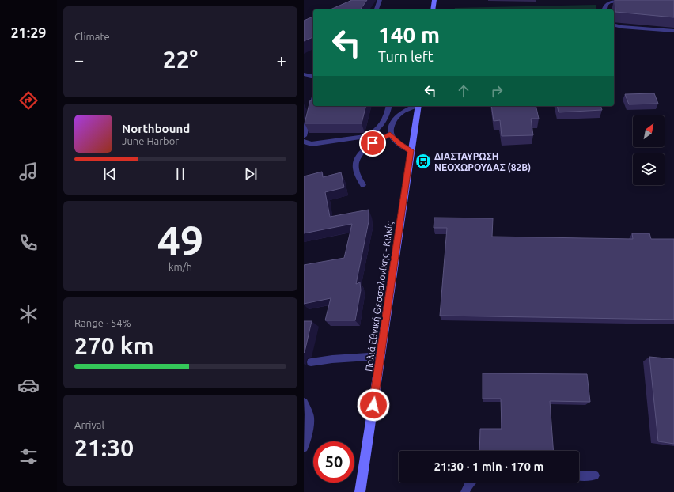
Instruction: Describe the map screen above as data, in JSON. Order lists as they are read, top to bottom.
{
  "streets": {
    "main road": ["Παλιά Εθνική Θεσσαλονίκης - Κιλκίς"]
  },
  "places": {
    "bus stop": ["ΔΙΑΣΤΑΥΡΩΣΗ ΝΕΟΧΩΡΟΥΔΑΣ (82Β)"]
  },
  "north": "top right",
  "page": {
    "tabs": "21:29",
    "tile": [
      "Climate",
      ["49", "km/h"],
      ["Range · 54%", "270 km"],
      ["Arrival", "21:30"]
    ],
    "turn": ["140 m", "Turn left"],
    "heat": ["−", "22°", "+"],
    "song": ["Northbound", "June Harbor"],
    "limit": "50",
    "trip": "21:30 · 1 min · 170 m"
  }
}
